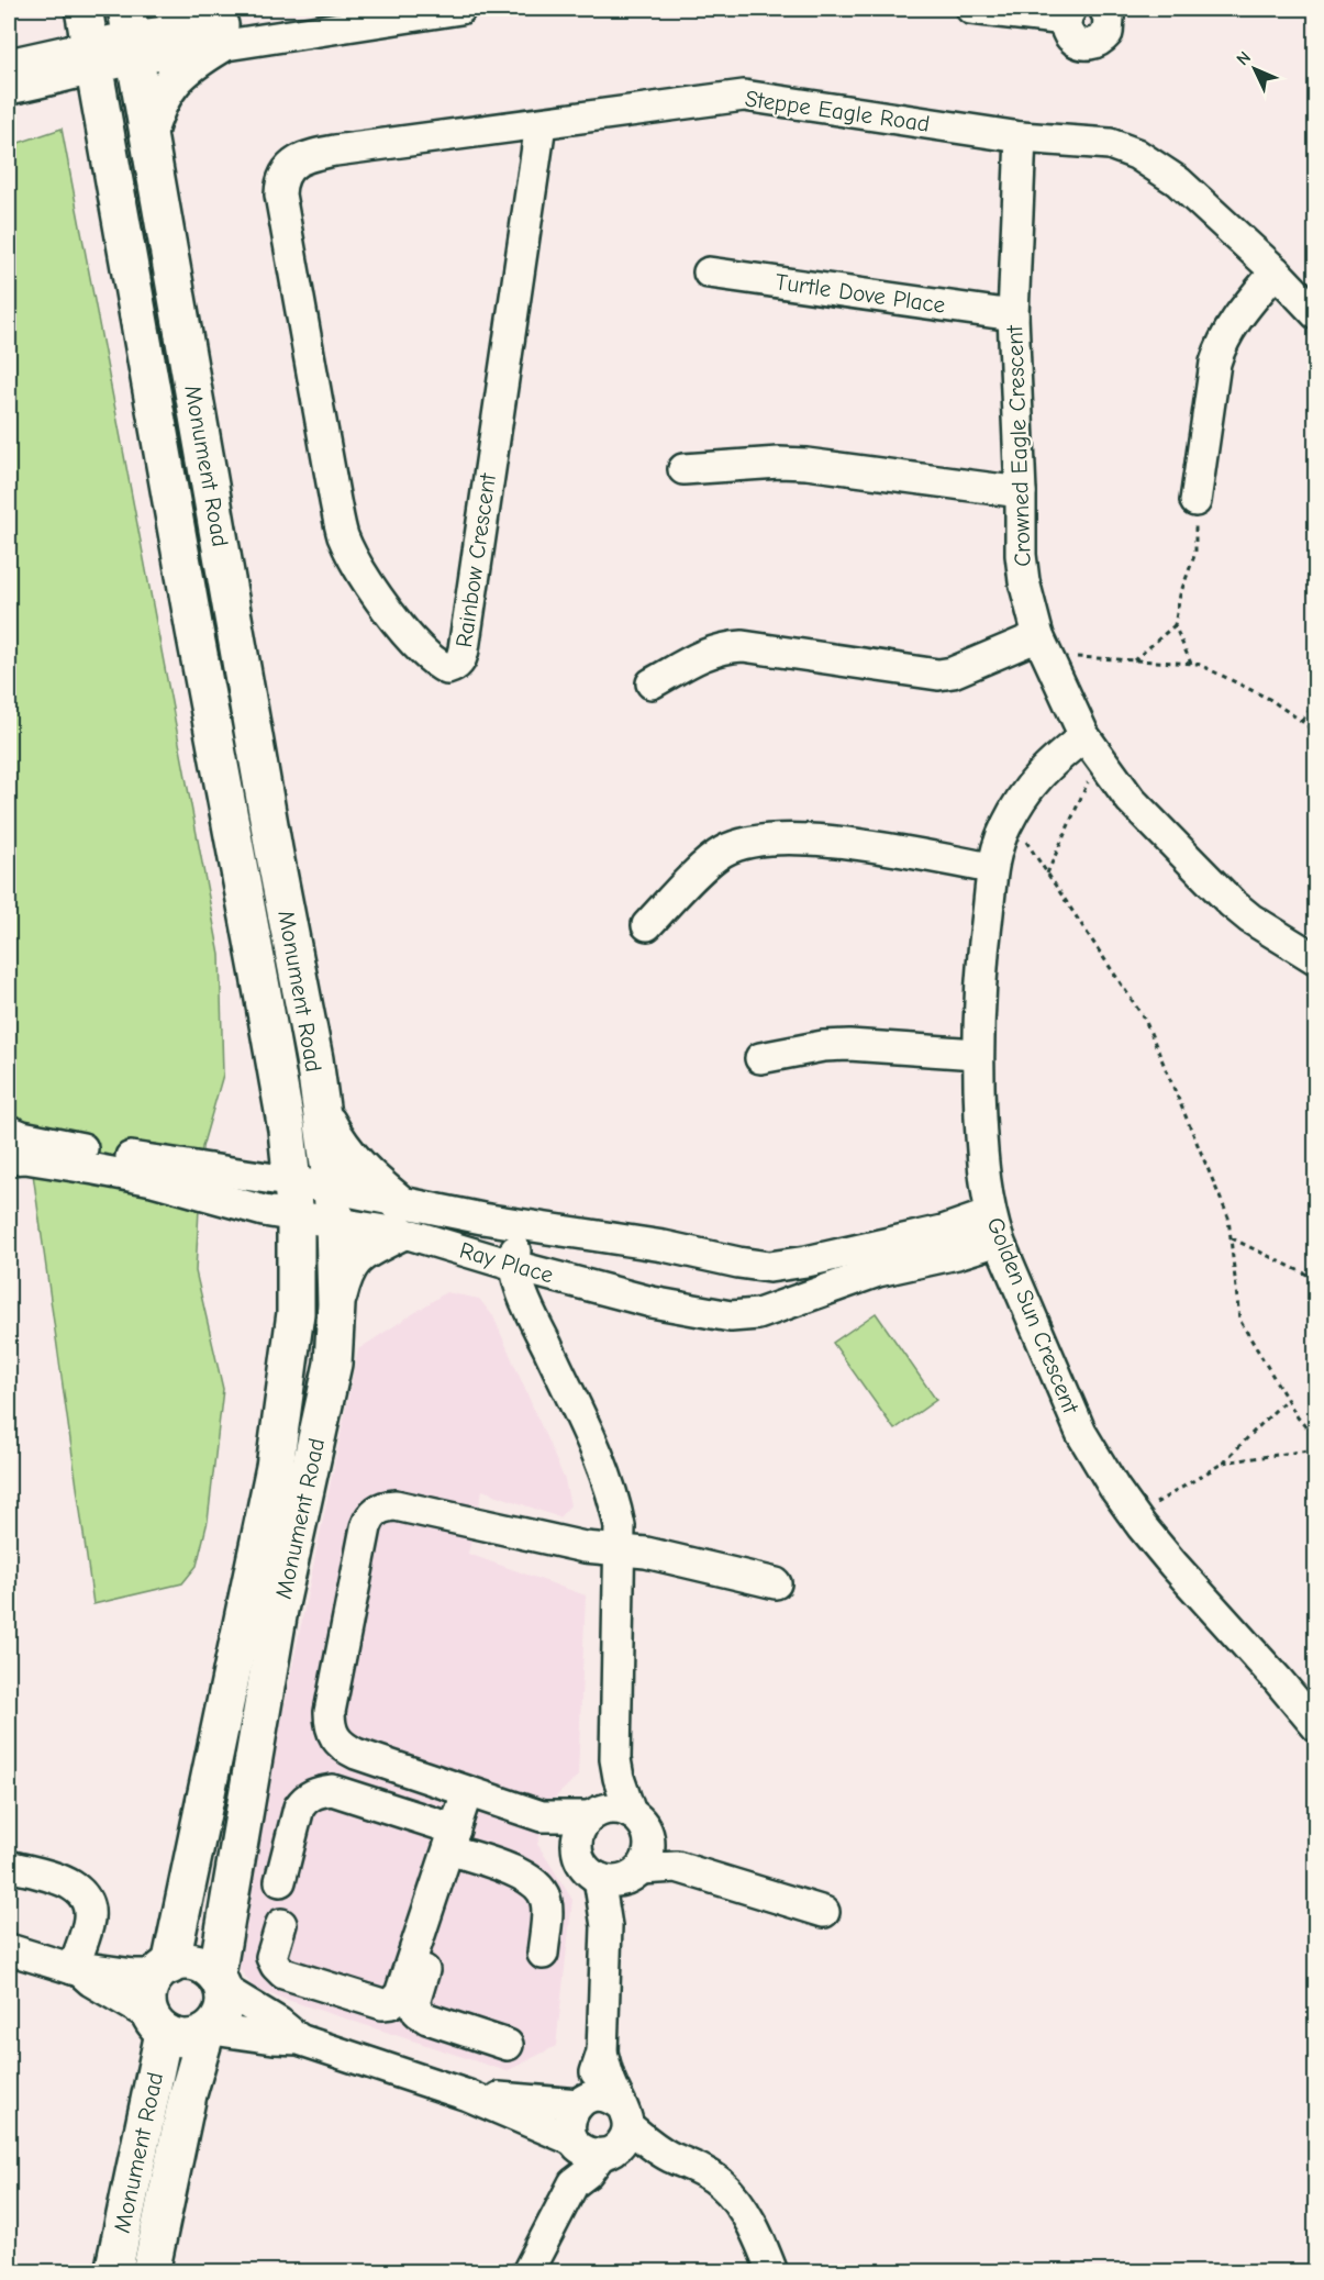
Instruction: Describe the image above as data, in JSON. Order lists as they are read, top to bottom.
{
  "streets": {
    "main road": ["Monument Road"],
    "street": [
      "Steppe Eagle Road",
      "Turtle Dove Place",
      "Crowned Eagle Crescent",
      "Rainbow Crescent",
      "Ray Place",
      "Golden Sun Crescent"
    ]
  },
  "crossings": [
    ["Steppe Eagle Road", "Crowned Eagle Crescent"],
    ["Steppe Eagle Road", "Rainbow Crescent"],
    ["Turtle Dove Place", "Crowned Eagle Crescent"],
    ["Crowned Eagle Crescent", "Golden Sun Crescent"],
    ["Monument Road", "Ray Place"],
    ["Ray Place", "Golden Sun Crescent"]
  ],
  "north": "top left"
}
